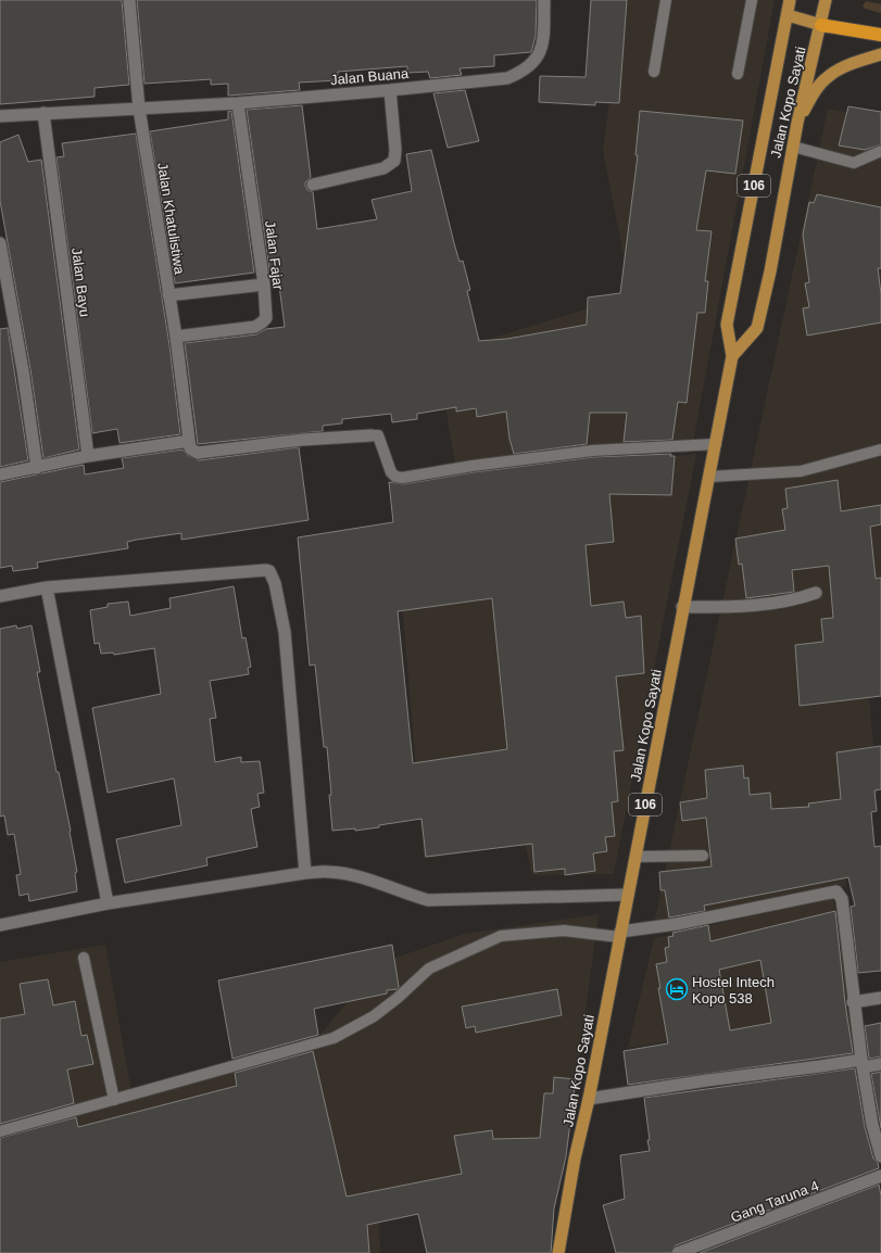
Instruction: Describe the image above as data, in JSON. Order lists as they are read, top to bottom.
{
  "streets": {
    "main road": ["Jalan Kopo Sayati", "106"],
    "street": [
      "Jalan Buana",
      "Jalan Khatulistiwa",
      "Jalan Fajar",
      "Jalan Bayu",
      "Gang Taruna 4"
    ]
  },
  "crossings": [
    ["Jalan Buana", "Jalan Khatulistiwa"],
    ["Jalan Buana", "Jalan Fajar"],
    ["Jalan Buana", "Jalan Bayu"],
    ["Jalan Khatulistiwa", "Jalan Fajar"]
  ],
  "places": {
    "hotel": ["Hostel Intech Kopo 538"]
  }
}
